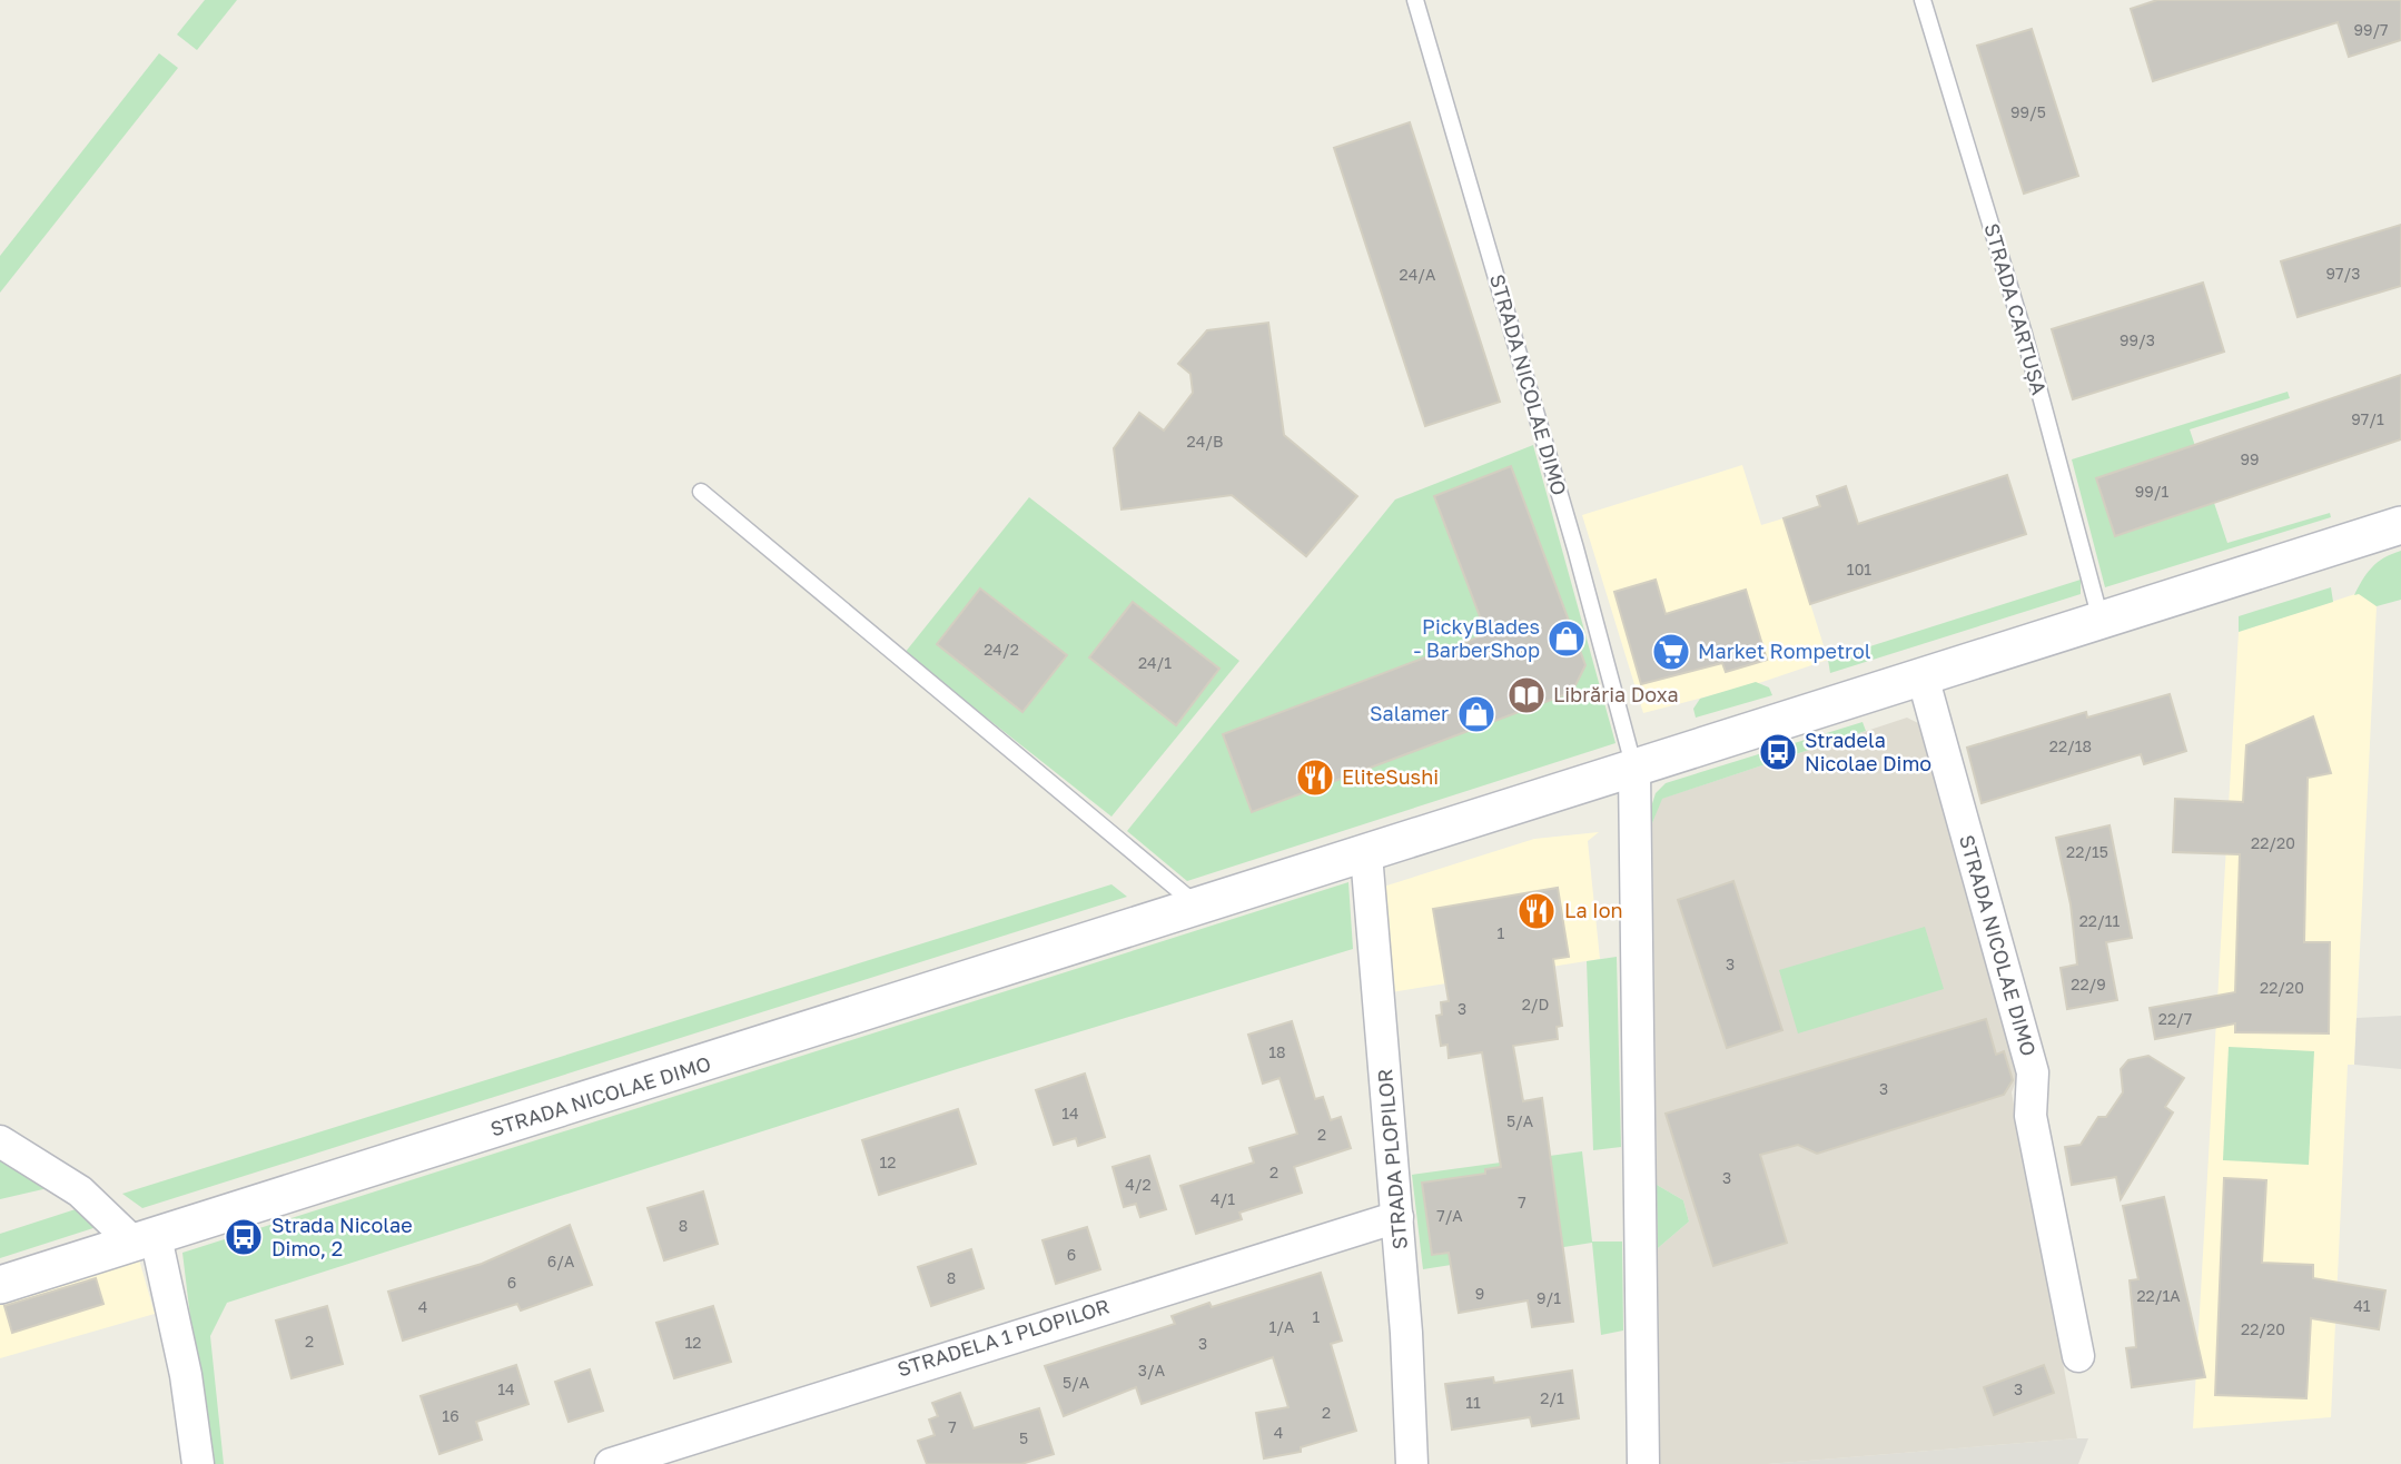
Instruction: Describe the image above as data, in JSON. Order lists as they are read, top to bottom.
{
  "streets": {
    "street": ["STRADA NICOLAE DIMO", "STRADA PLOPILOR", "STRADELA 1 PLOPILOR"],
    "lane": ["STRADA CARTUȘA"]
  },
  "crossings": [
    ["STRADA CARTUȘA", "STRADA NICOLAE DIMO"],
    ["STRADA NICOLAE DIMO", "STRADA PLOPILOR"],
    ["STRADA PLOPILOR", "STRADELA 1 PLOPILOR"]
  ],
  "places": {
    "shop": ["PickyBlades - BarberShop", "Salamer"],
    "supermarket": ["Market Rompetrol"],
    "library": ["Librăria Doxa"],
    "bus stop": ["Stradela Nicolae Dimo", "Strada Nicolae Dimo, 2"],
    "restaurant": ["EliteSushi", "La Ion"]
  },
  "house_numbers": [
    "99/7",
    "99/5",
    "97/3",
    "24/A",
    "99/3",
    "97/1",
    "24/B",
    "99",
    "99/1",
    "101",
    "24/2",
    "24/1",
    "22/18",
    "22/20",
    "22/15",
    "22/11",
    "1",
    "3",
    "22/9",
    "22/20",
    "2/D",
    "3",
    "22/7",
    "18",
    "3",
    "14",
    "5/A",
    "2",
    "12",
    "2",
    "3",
    "4/2",
    "4/1",
    "7",
    "7/A",
    "8",
    "6",
    "6/A",
    "8",
    "6",
    "9",
    "22/1A",
    "9/1",
    "41",
    "4",
    "1",
    "1/A",
    "22/20",
    "2",
    "12",
    "3",
    "3/A",
    "5/A",
    "14",
    "3",
    "2/1",
    "11",
    "2",
    "16",
    "7",
    "4",
    "5"
  ]
}
